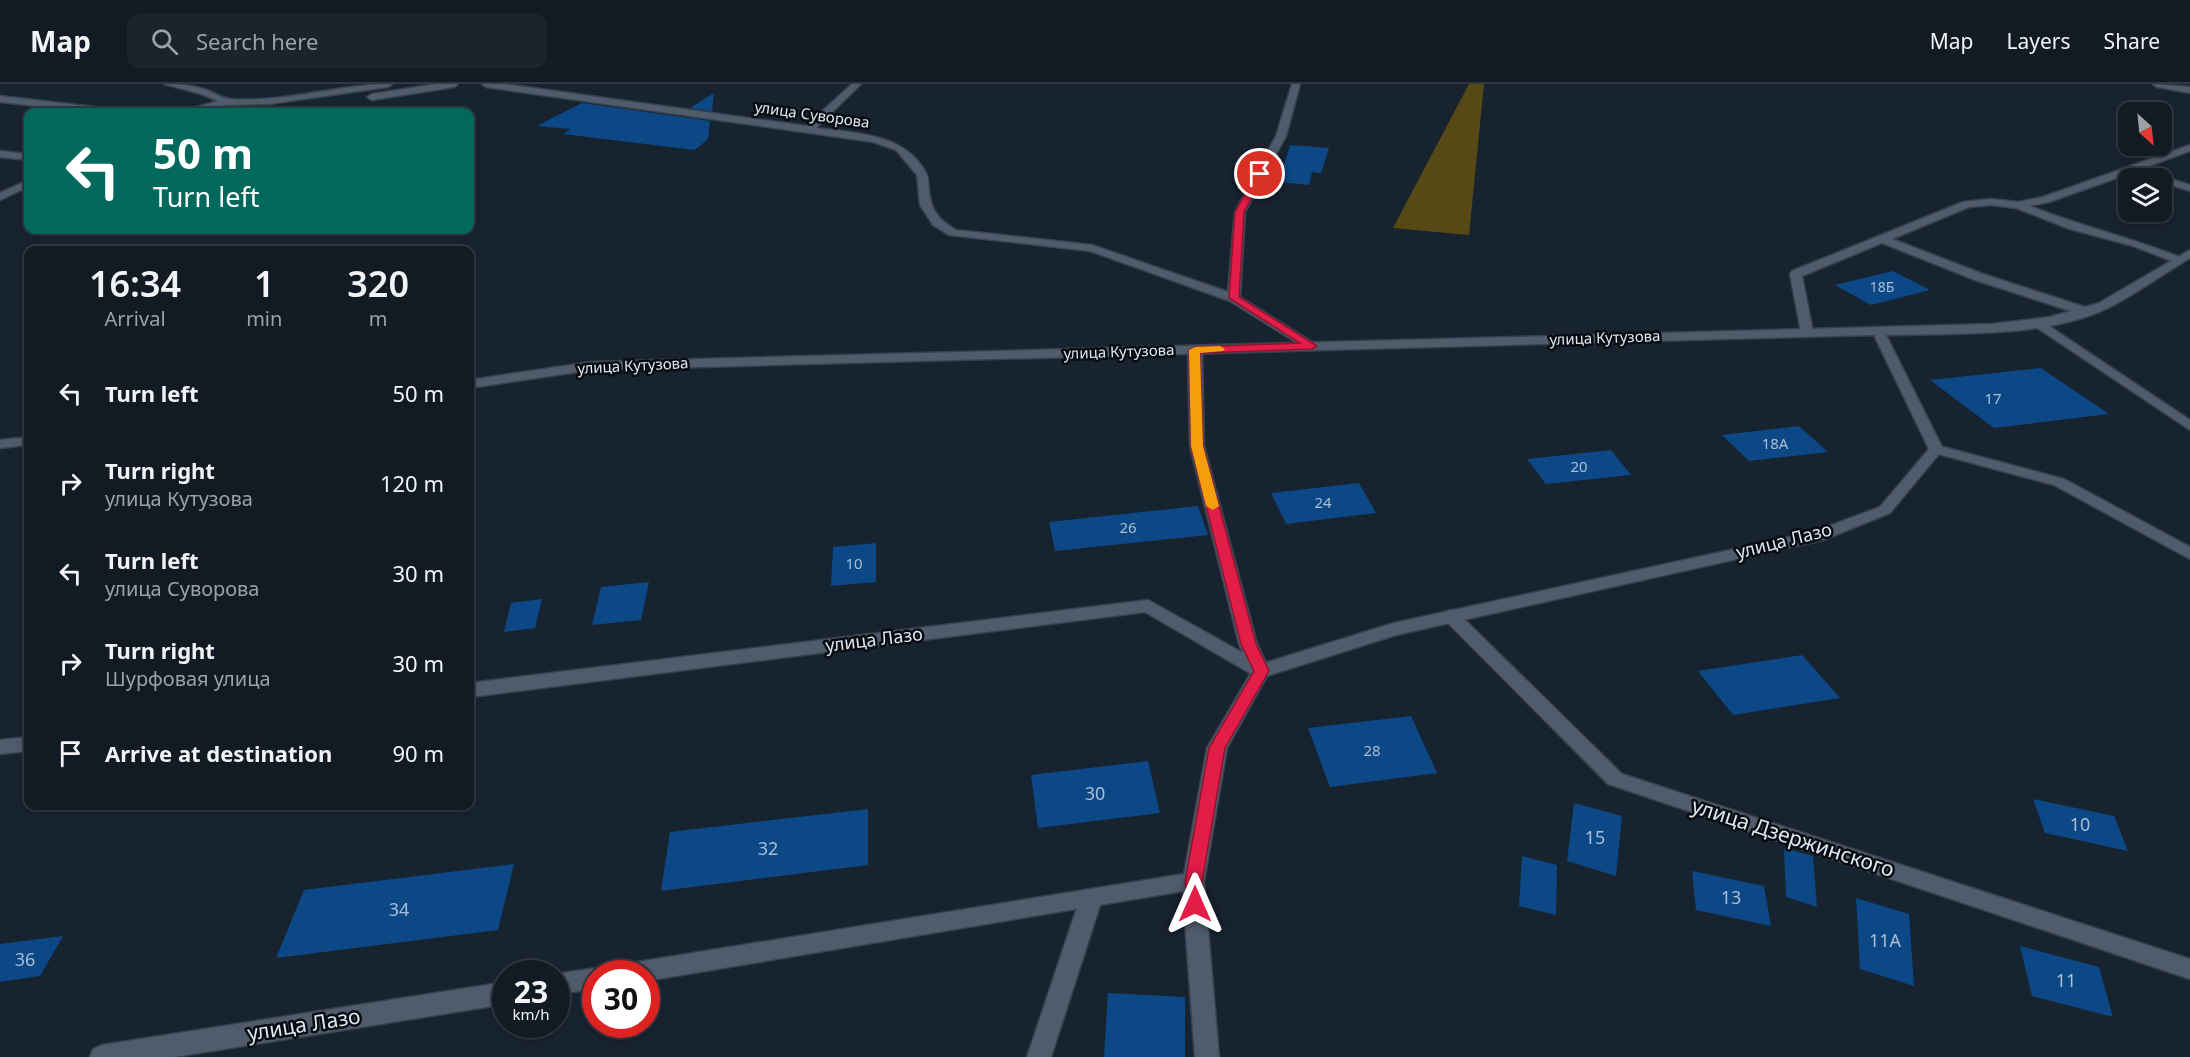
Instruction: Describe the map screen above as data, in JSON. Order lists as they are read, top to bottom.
{
  "streets": {
    "street": [
      "улица Суворова",
      "улица Кутузова",
      "улица Лазо",
      "улица Дзержинского"
    ]
  },
  "crossings": [
    ["улица Суворова", "улица Кутузова"],
    ["улица Лазо", "улица Дзержинского"]
  ],
  "house_numbers": [
    "18Б",
    "17",
    "18А",
    "20",
    "24",
    "26",
    "10",
    "28",
    "30",
    "10",
    "15",
    "32",
    "13",
    "34",
    "11А",
    "36",
    "11"
  ],
  "north": "bottom right",
  "page": {
    "header": "Map",
    "search": "Search here",
    "nav": ["Map", "Layers", "Share"],
    "turn": ["50 m", "Turn left"],
    "eta": [
      "16:34",
      "Arrival",
      "1",
      "min",
      "320",
      "m"
    ],
    "list": [
      {
        "name": "Turn left",
        "value": "50 m"
      },
      {
        "name": "Turn right",
        "note": "улица Кутузова",
        "value": "120 m"
      },
      {
        "name": "Turn left",
        "note": "улица Суворова",
        "value": "30 m"
      },
      {
        "name": "Turn right",
        "note": "Шурфовая улица",
        "value": "30 m"
      },
      {
        "name": "Arrive at destination",
        "value": "90 m"
      }
    ],
    "speed": "23 km/h",
    "limit": "30"
  }
}
